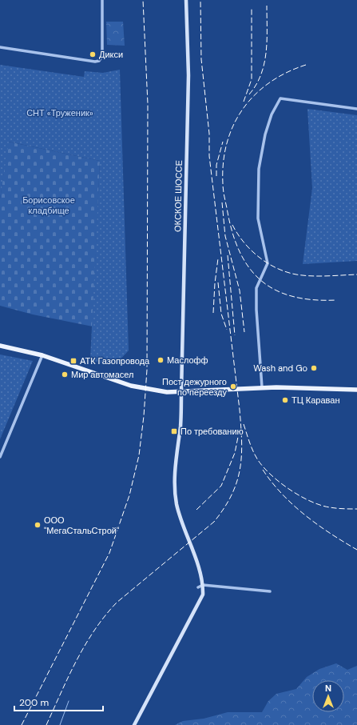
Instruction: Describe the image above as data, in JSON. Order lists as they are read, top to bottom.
{
  "streets": {
    "main road": ["ОКСКОЕ ШОССЕ"]
  },
  "parks": ["СНТ «Труженик»", "Борисовское кладбище"],
  "places": {
    "other": [
      "Дикси",
      "Маслофф",
      "Wash and Go",
      "Мир автомасел",
      "Пост дежурного по переезду",
      "ТЦ Караван",
      "ООО \"МегаСтальСтрой\""
    ],
    "transit": ["АТК Газопровода", "По требованию"]
  },
  "scale_bar": "200 m",
  "north": "top"
}
